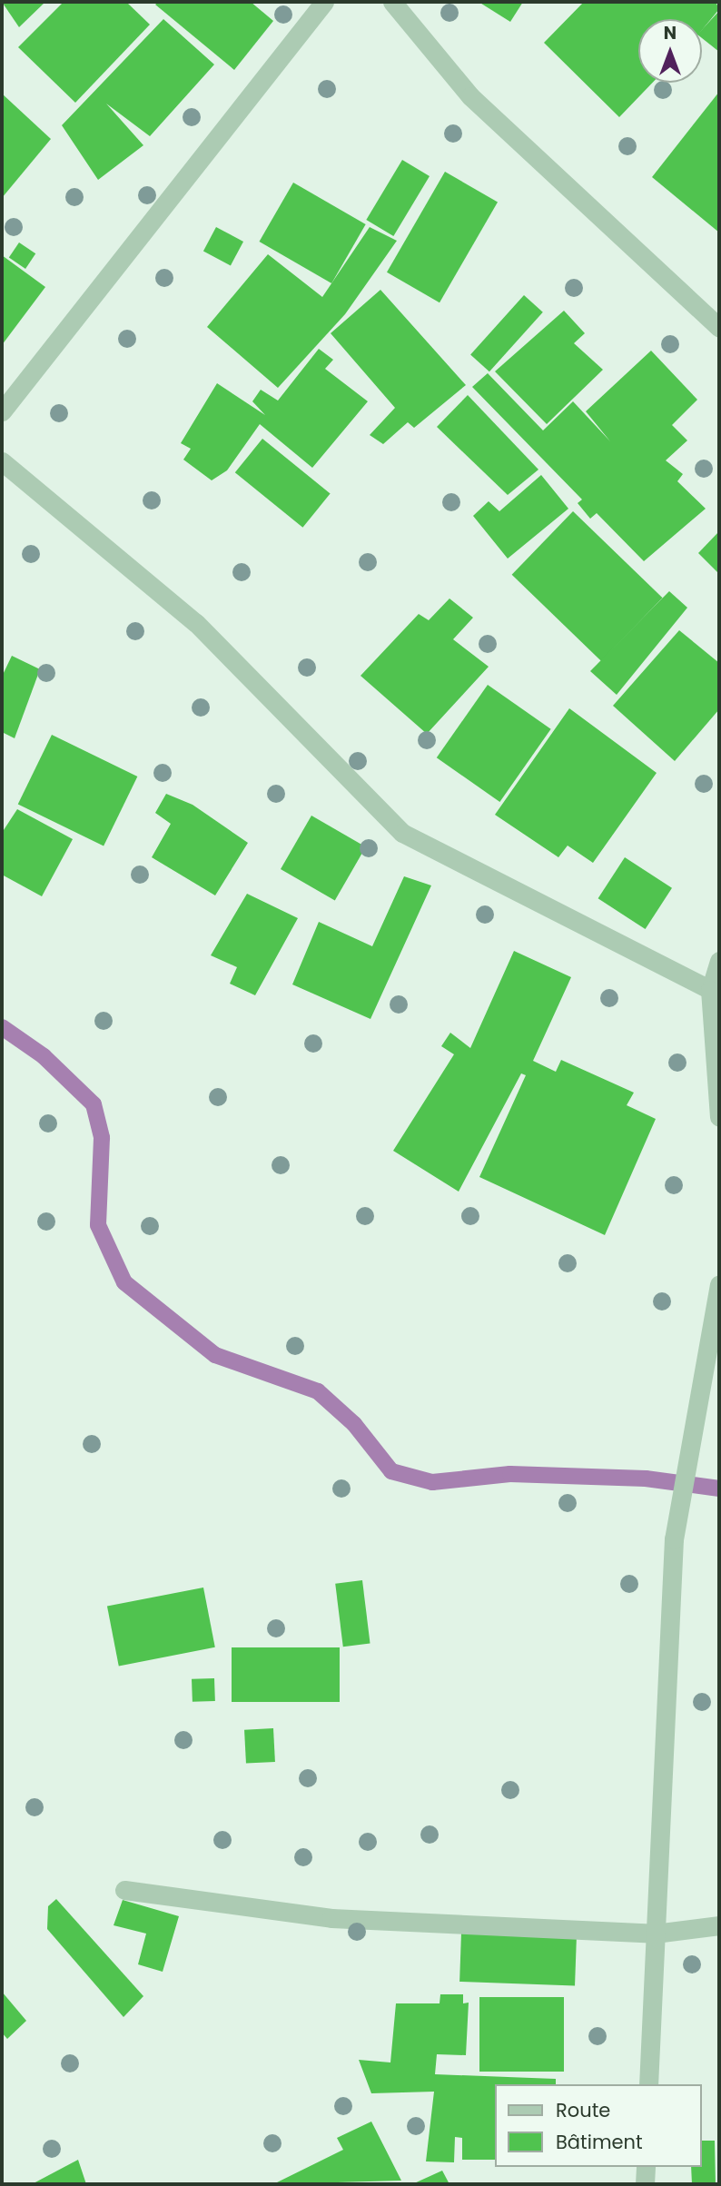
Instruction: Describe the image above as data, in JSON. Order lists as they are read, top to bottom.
{
  "legend": ["Route", "Bâtiment"],
  "north": "top"
}
